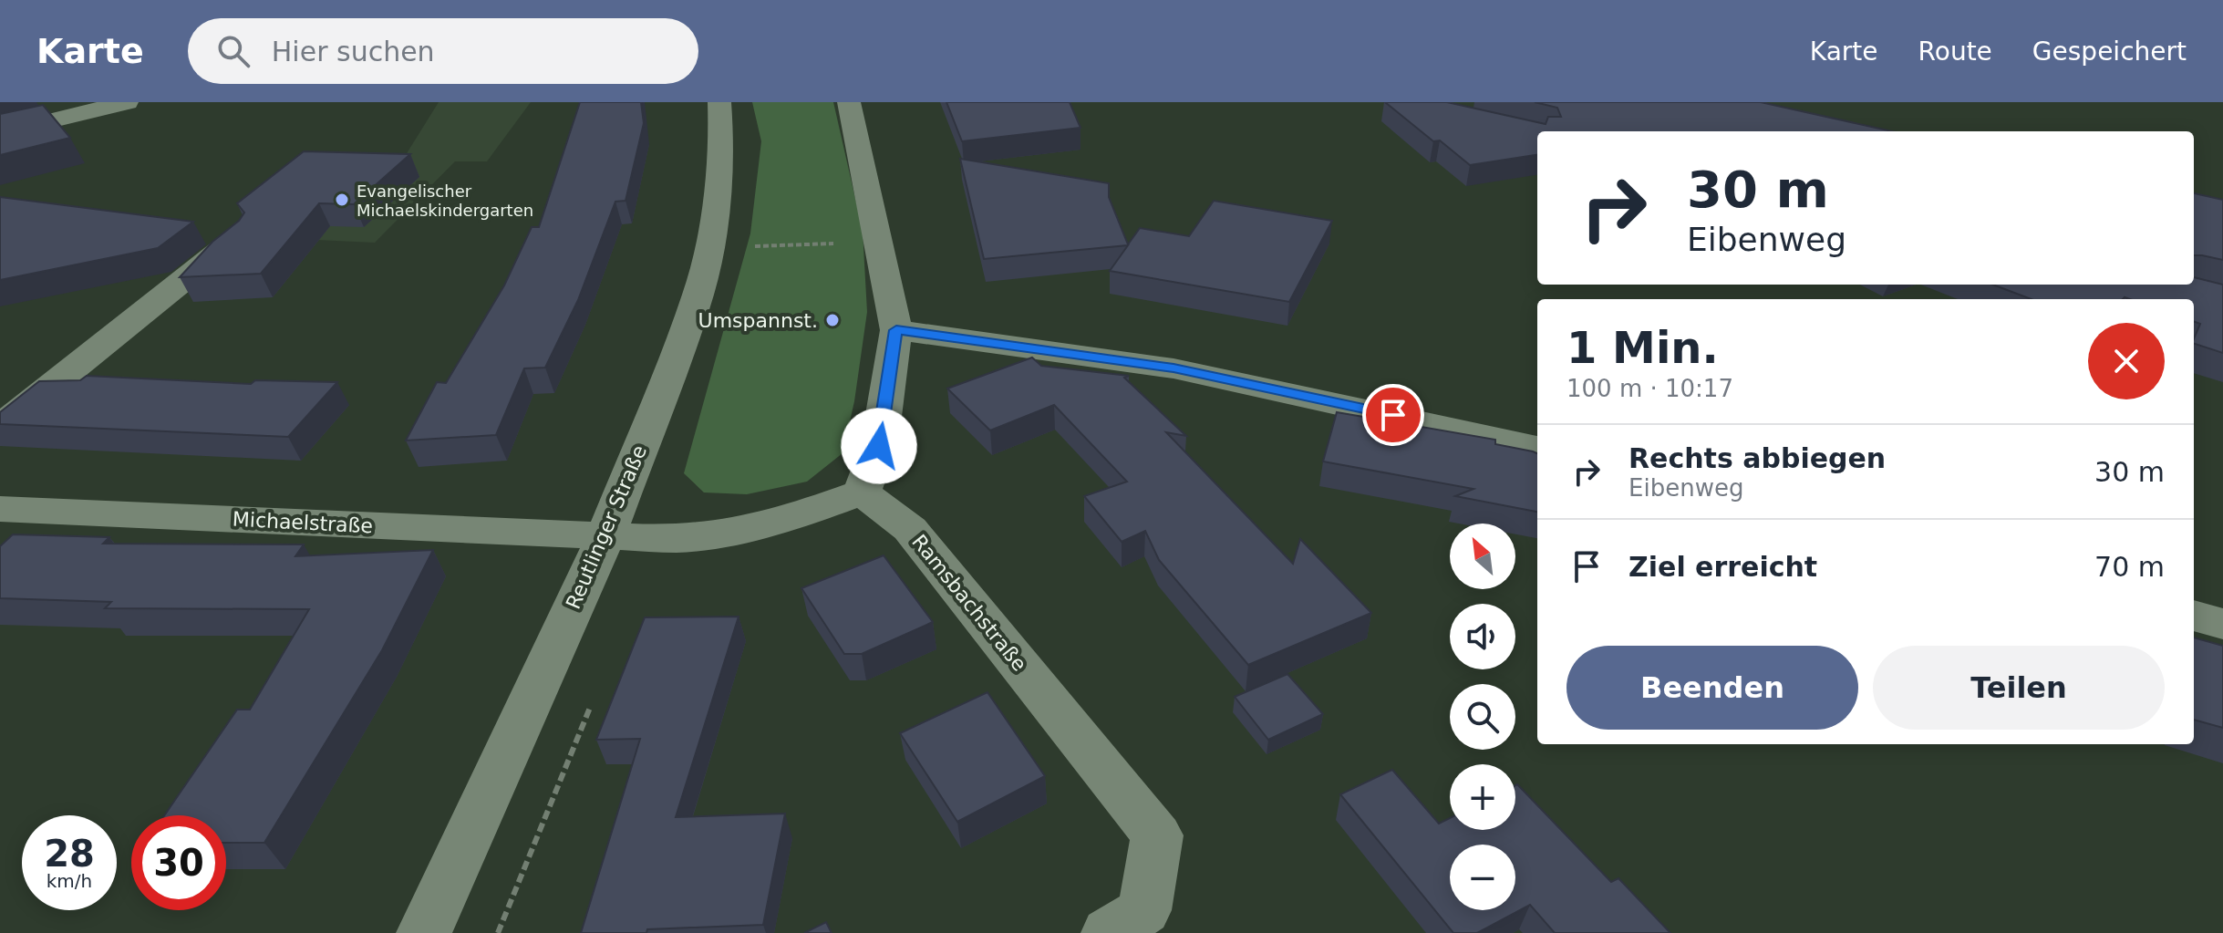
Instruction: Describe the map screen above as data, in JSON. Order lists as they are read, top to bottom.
{
  "streets": {
    "street": ["Michaelstraße", "Reutlinger Straße", "Ramsbachstraße"]
  },
  "crossings": [
    ["Michaelstraße", "Reutlinger Straße"]
  ],
  "places": ["Evangelischer Michaelskindergarten", "Umspannst."],
  "north": "top left",
  "page": {
    "header": "Karte",
    "search": "Hier suchen",
    "nav": ["Karte", "Route", "Gespeichert"],
    "turn": ["30 m", "Eibenweg"],
    "heading": ["1 Min.", "100 m · 10:17"],
    "list": [
      {
        "name": "Rechts abbiegen",
        "note": "Eibenweg",
        "value": "30 m"
      },
      {
        "name": "Ziel erreicht",
        "value": "70 m"
      }
    ],
    "map_buttons": ["+", "−"],
    "buttons": ["Beenden", "Teilen"],
    "speed": "28 km/h",
    "limit": "30"
  }
}
